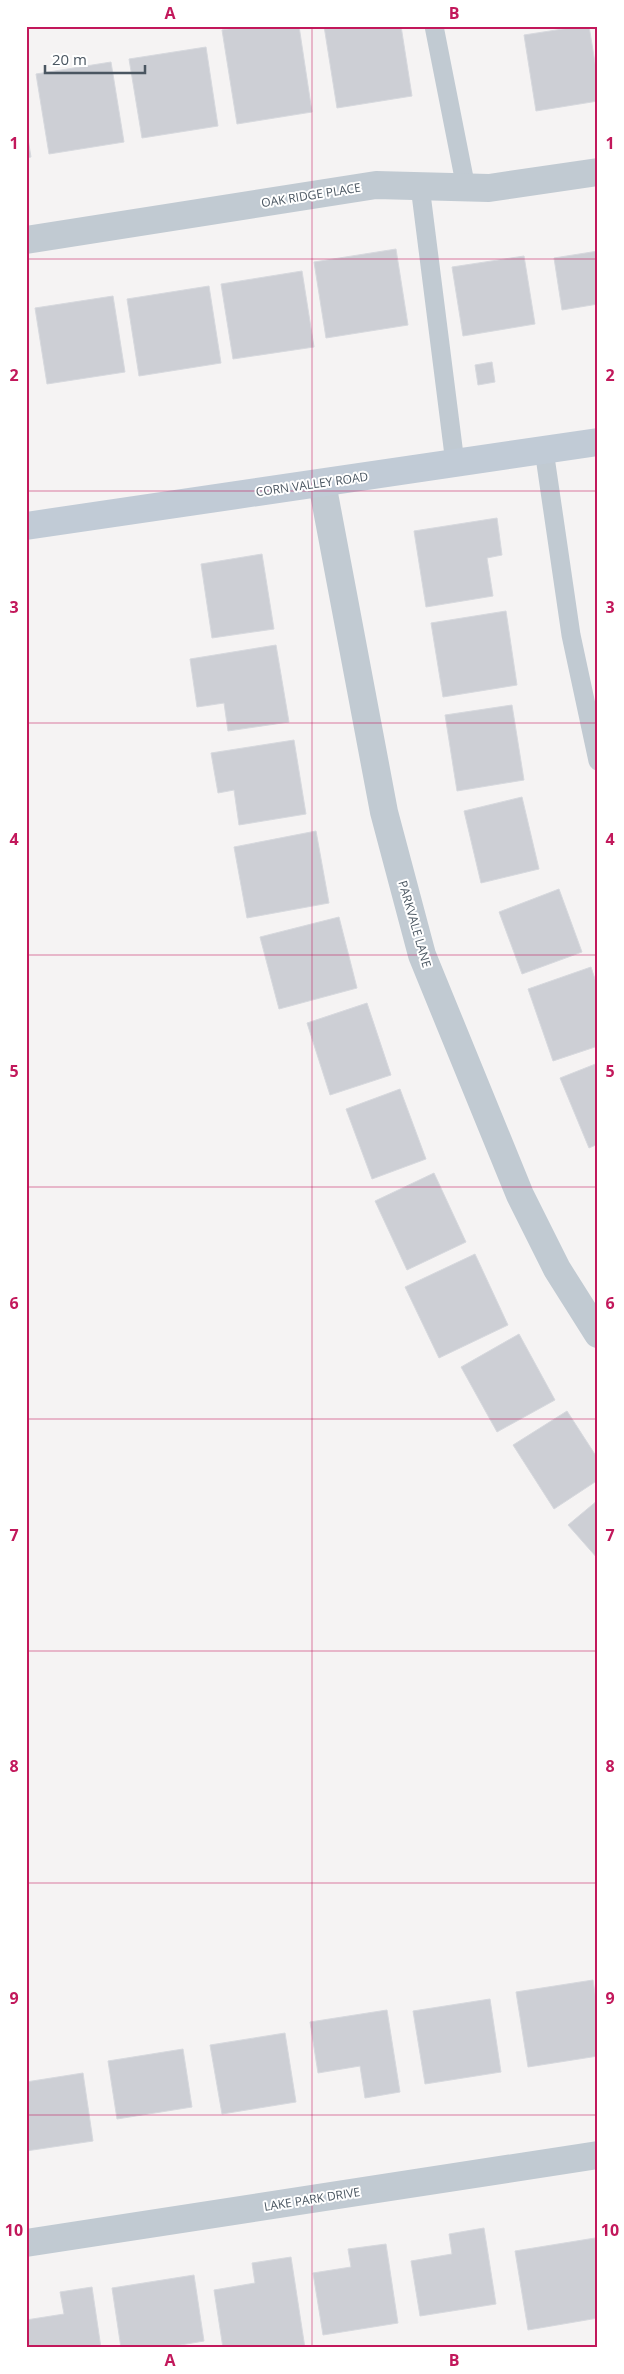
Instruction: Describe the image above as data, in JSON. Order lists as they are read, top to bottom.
{
  "streets": {
    "main road": ["CORN VALLEY ROAD"],
    "street": ["OAK RIDGE PLACE", "PARKVALE LANE", "LAKE PARK DRIVE"]
  },
  "crossings": [
    ["CORN VALLEY ROAD", "PARKVALE LANE"]
  ],
  "scale_bar": "20 m",
  "grid": {
    "columns": ["A", "B"],
    "rows": [
      "1",
      "2",
      "3",
      "4",
      "5",
      "6",
      "7",
      "8",
      "9",
      "10"
    ]
  }
}
